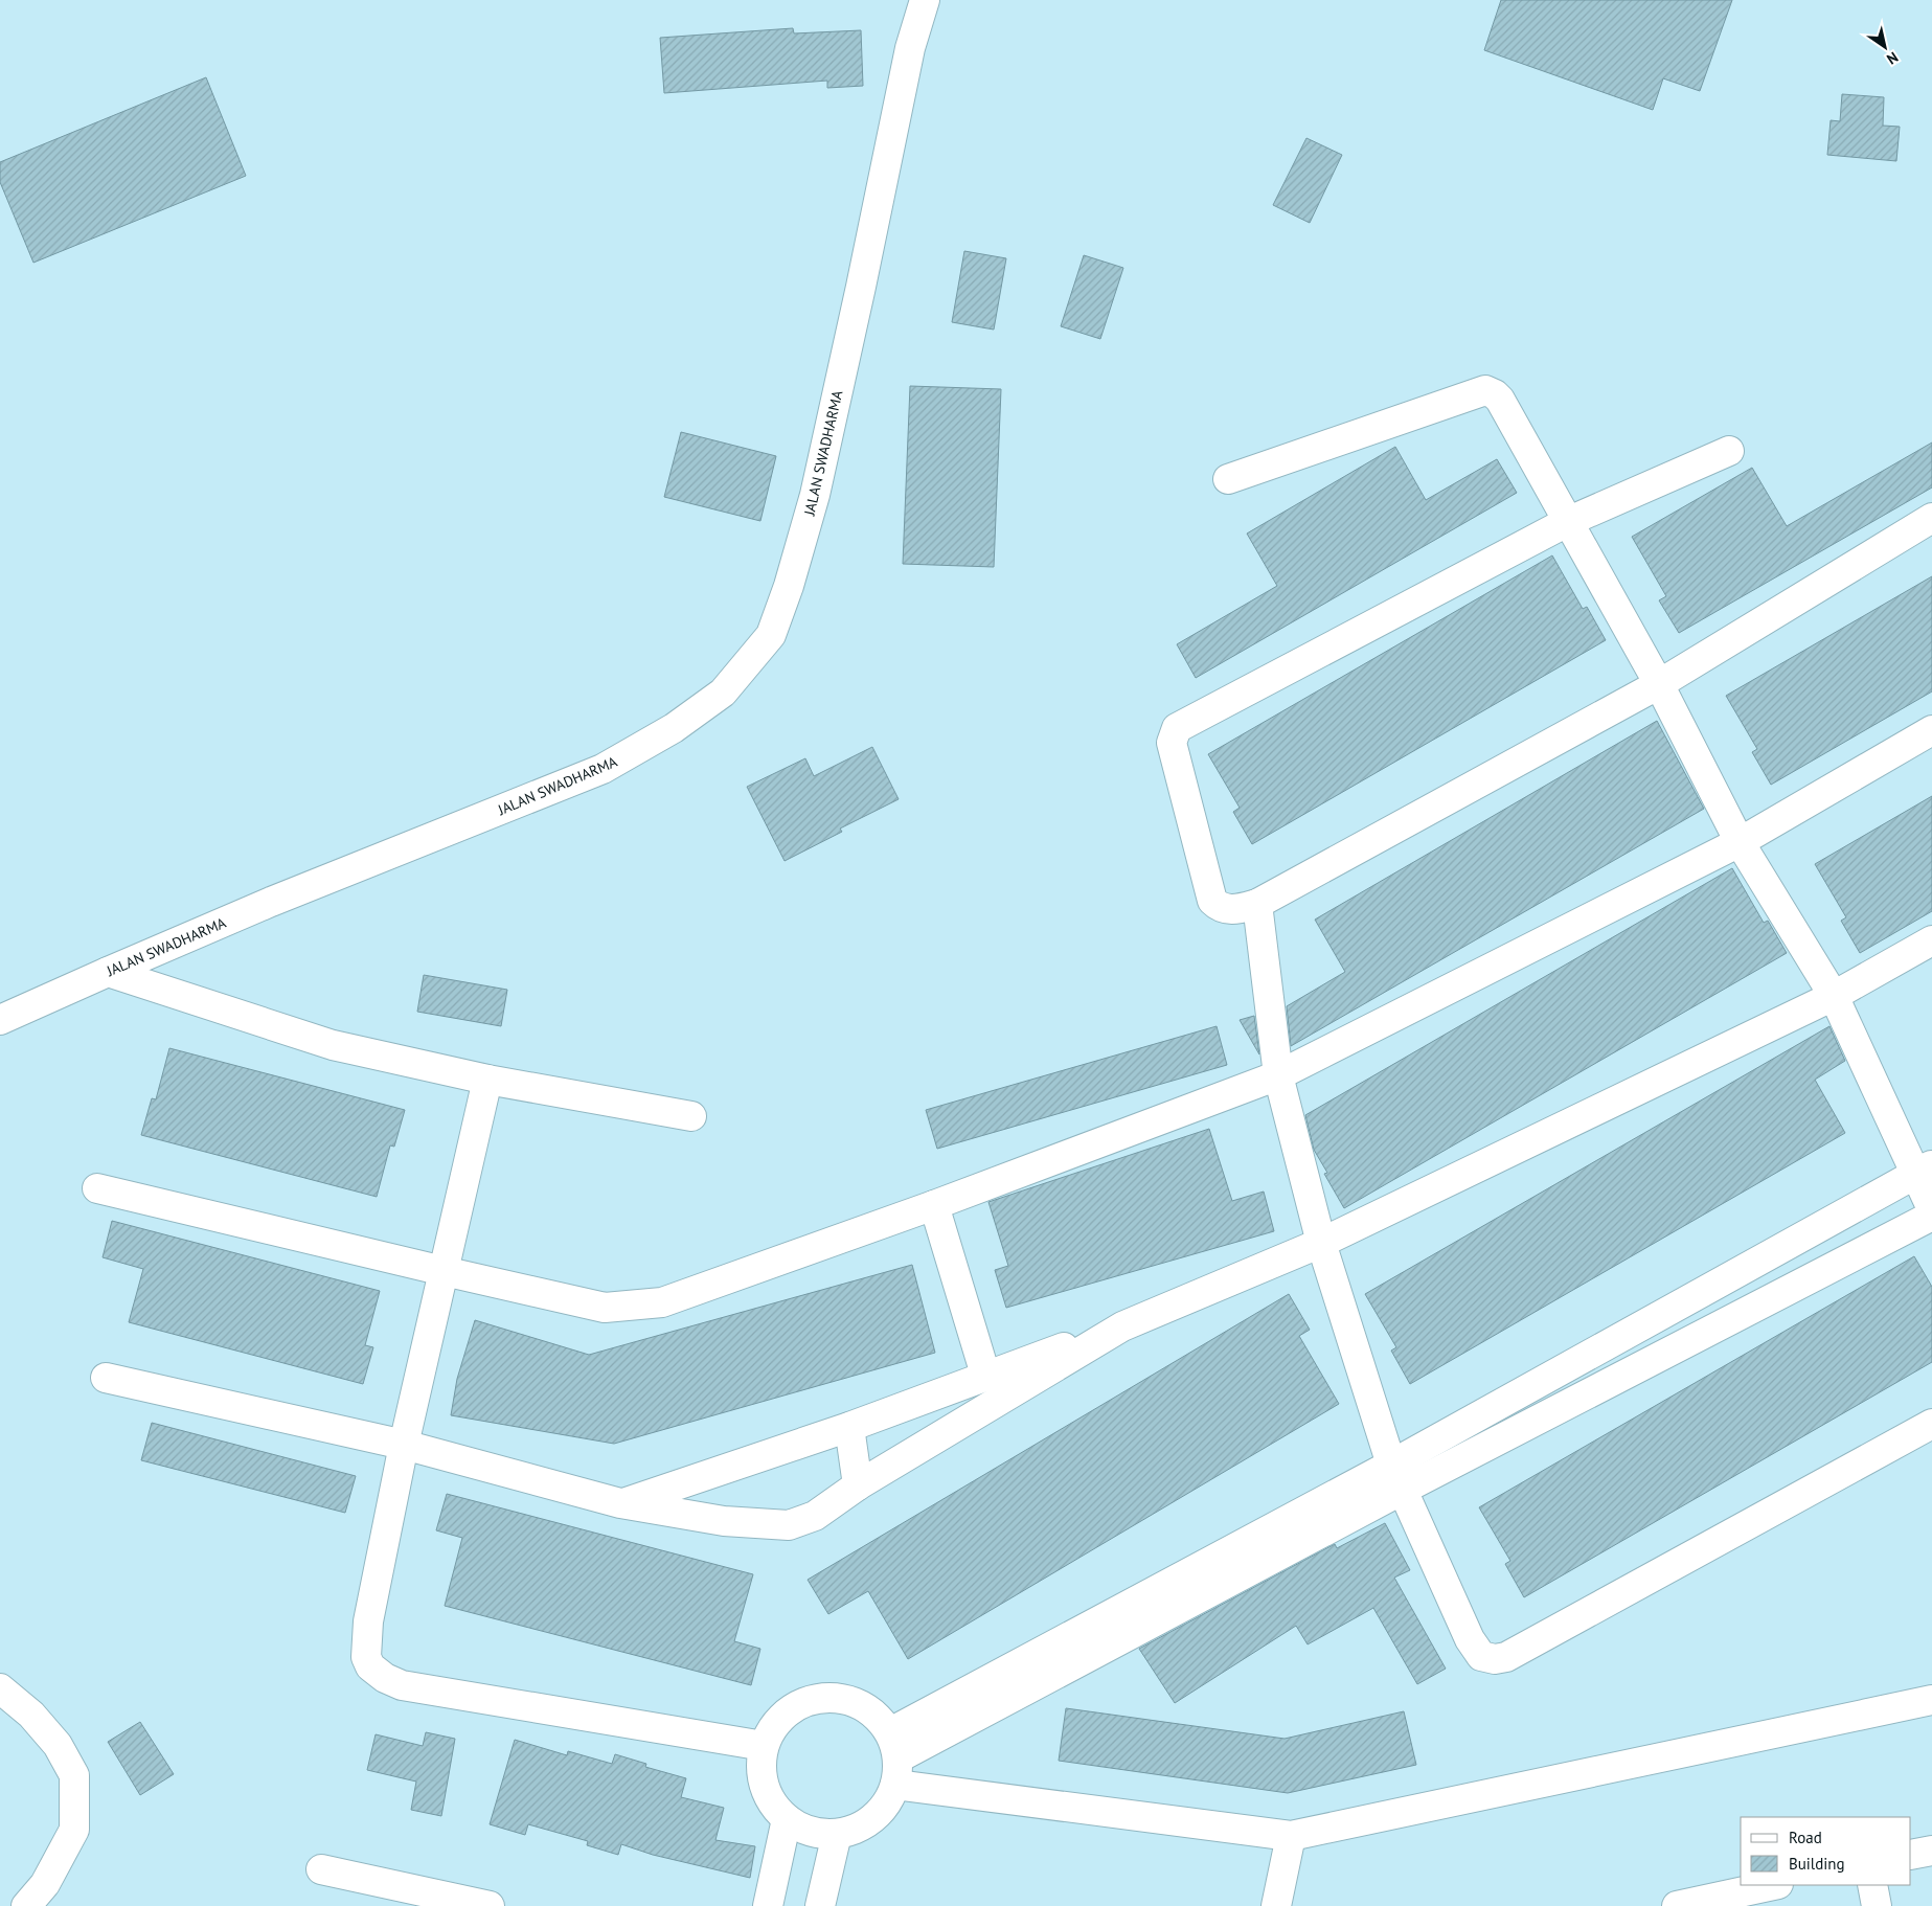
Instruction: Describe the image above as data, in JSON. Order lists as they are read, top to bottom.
{
  "streets": {
    "street": ["JALAN SWADHARMA"]
  },
  "legend": ["Road", "Building"],
  "north": "bottom right"
}
